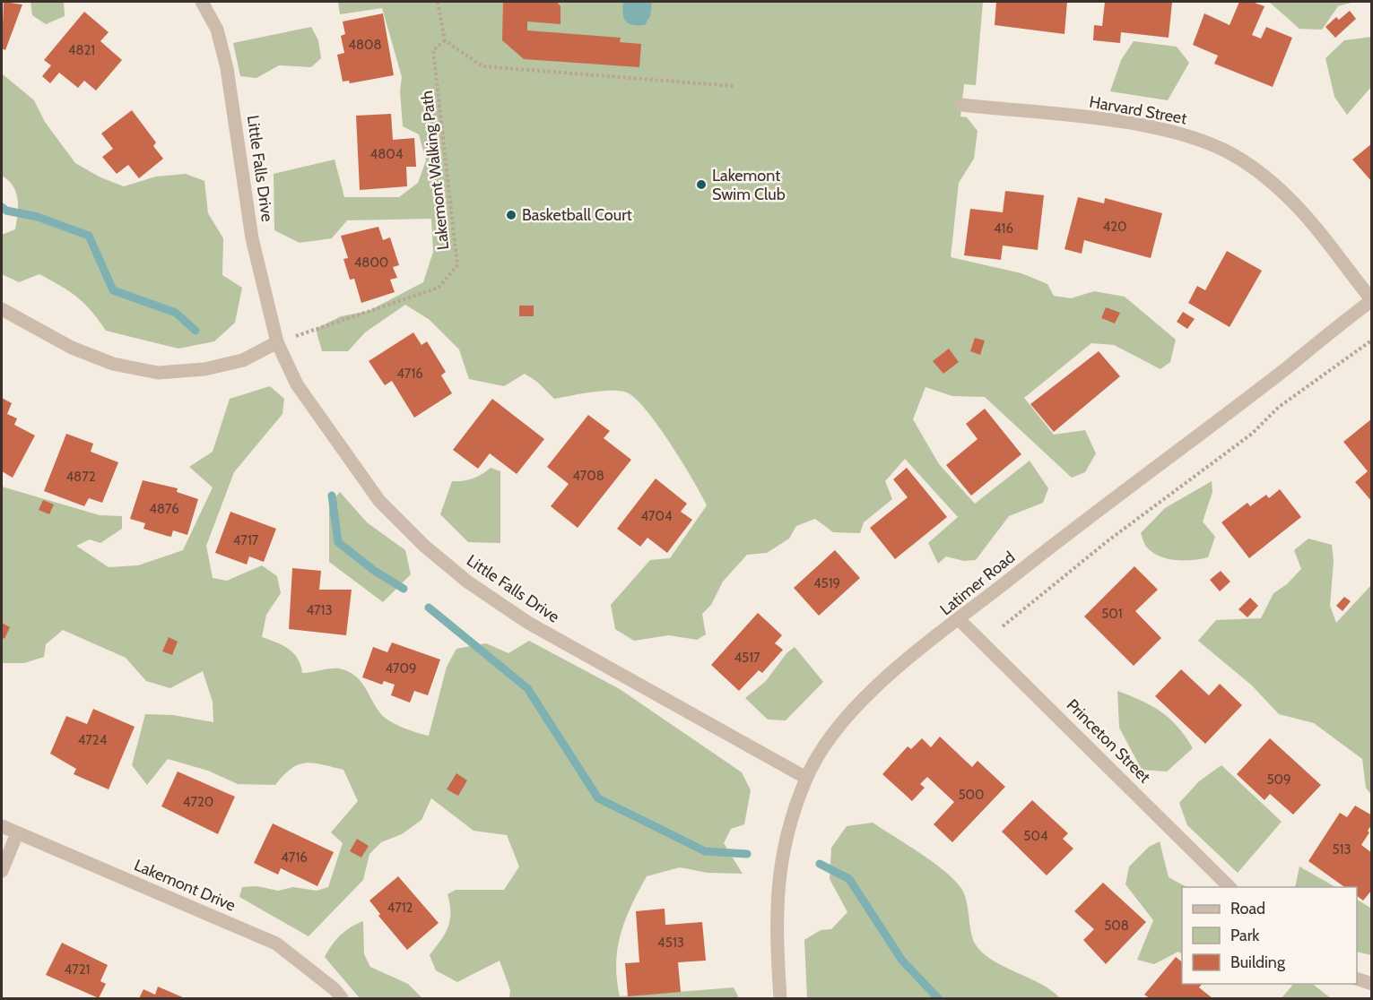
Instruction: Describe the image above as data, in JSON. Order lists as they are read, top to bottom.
{
  "streets": {
    "street": [
      "Harvard Street",
      "Little Falls Drive",
      "Latimer Road",
      "Princeton Street",
      "Lakemont Drive"
    ],
    "path": ["Lakemont Walking Path"]
  },
  "crossings": [
    ["Harvard Street", "Latimer Road"],
    ["Little Falls Drive", "Lakemont Walking Path"],
    ["Little Falls Drive", "Latimer Road"],
    ["Latimer Road", "Princeton Street"]
  ],
  "places": ["Lakemont Swim Club", "Basketball Court"],
  "house_numbers": [
    "4808",
    "4821",
    "4804",
    "420",
    "416",
    "4800",
    "4716",
    "4708",
    "4872",
    "4876",
    "4704",
    "4717",
    "4519",
    "4713",
    "501",
    "4517",
    "4709",
    "4724",
    "509",
    "500",
    "4720",
    "504",
    "513",
    "4716",
    "4712",
    "508",
    "4513",
    "4721"
  ],
  "legend": ["Road", "Park", "Building"]
}
